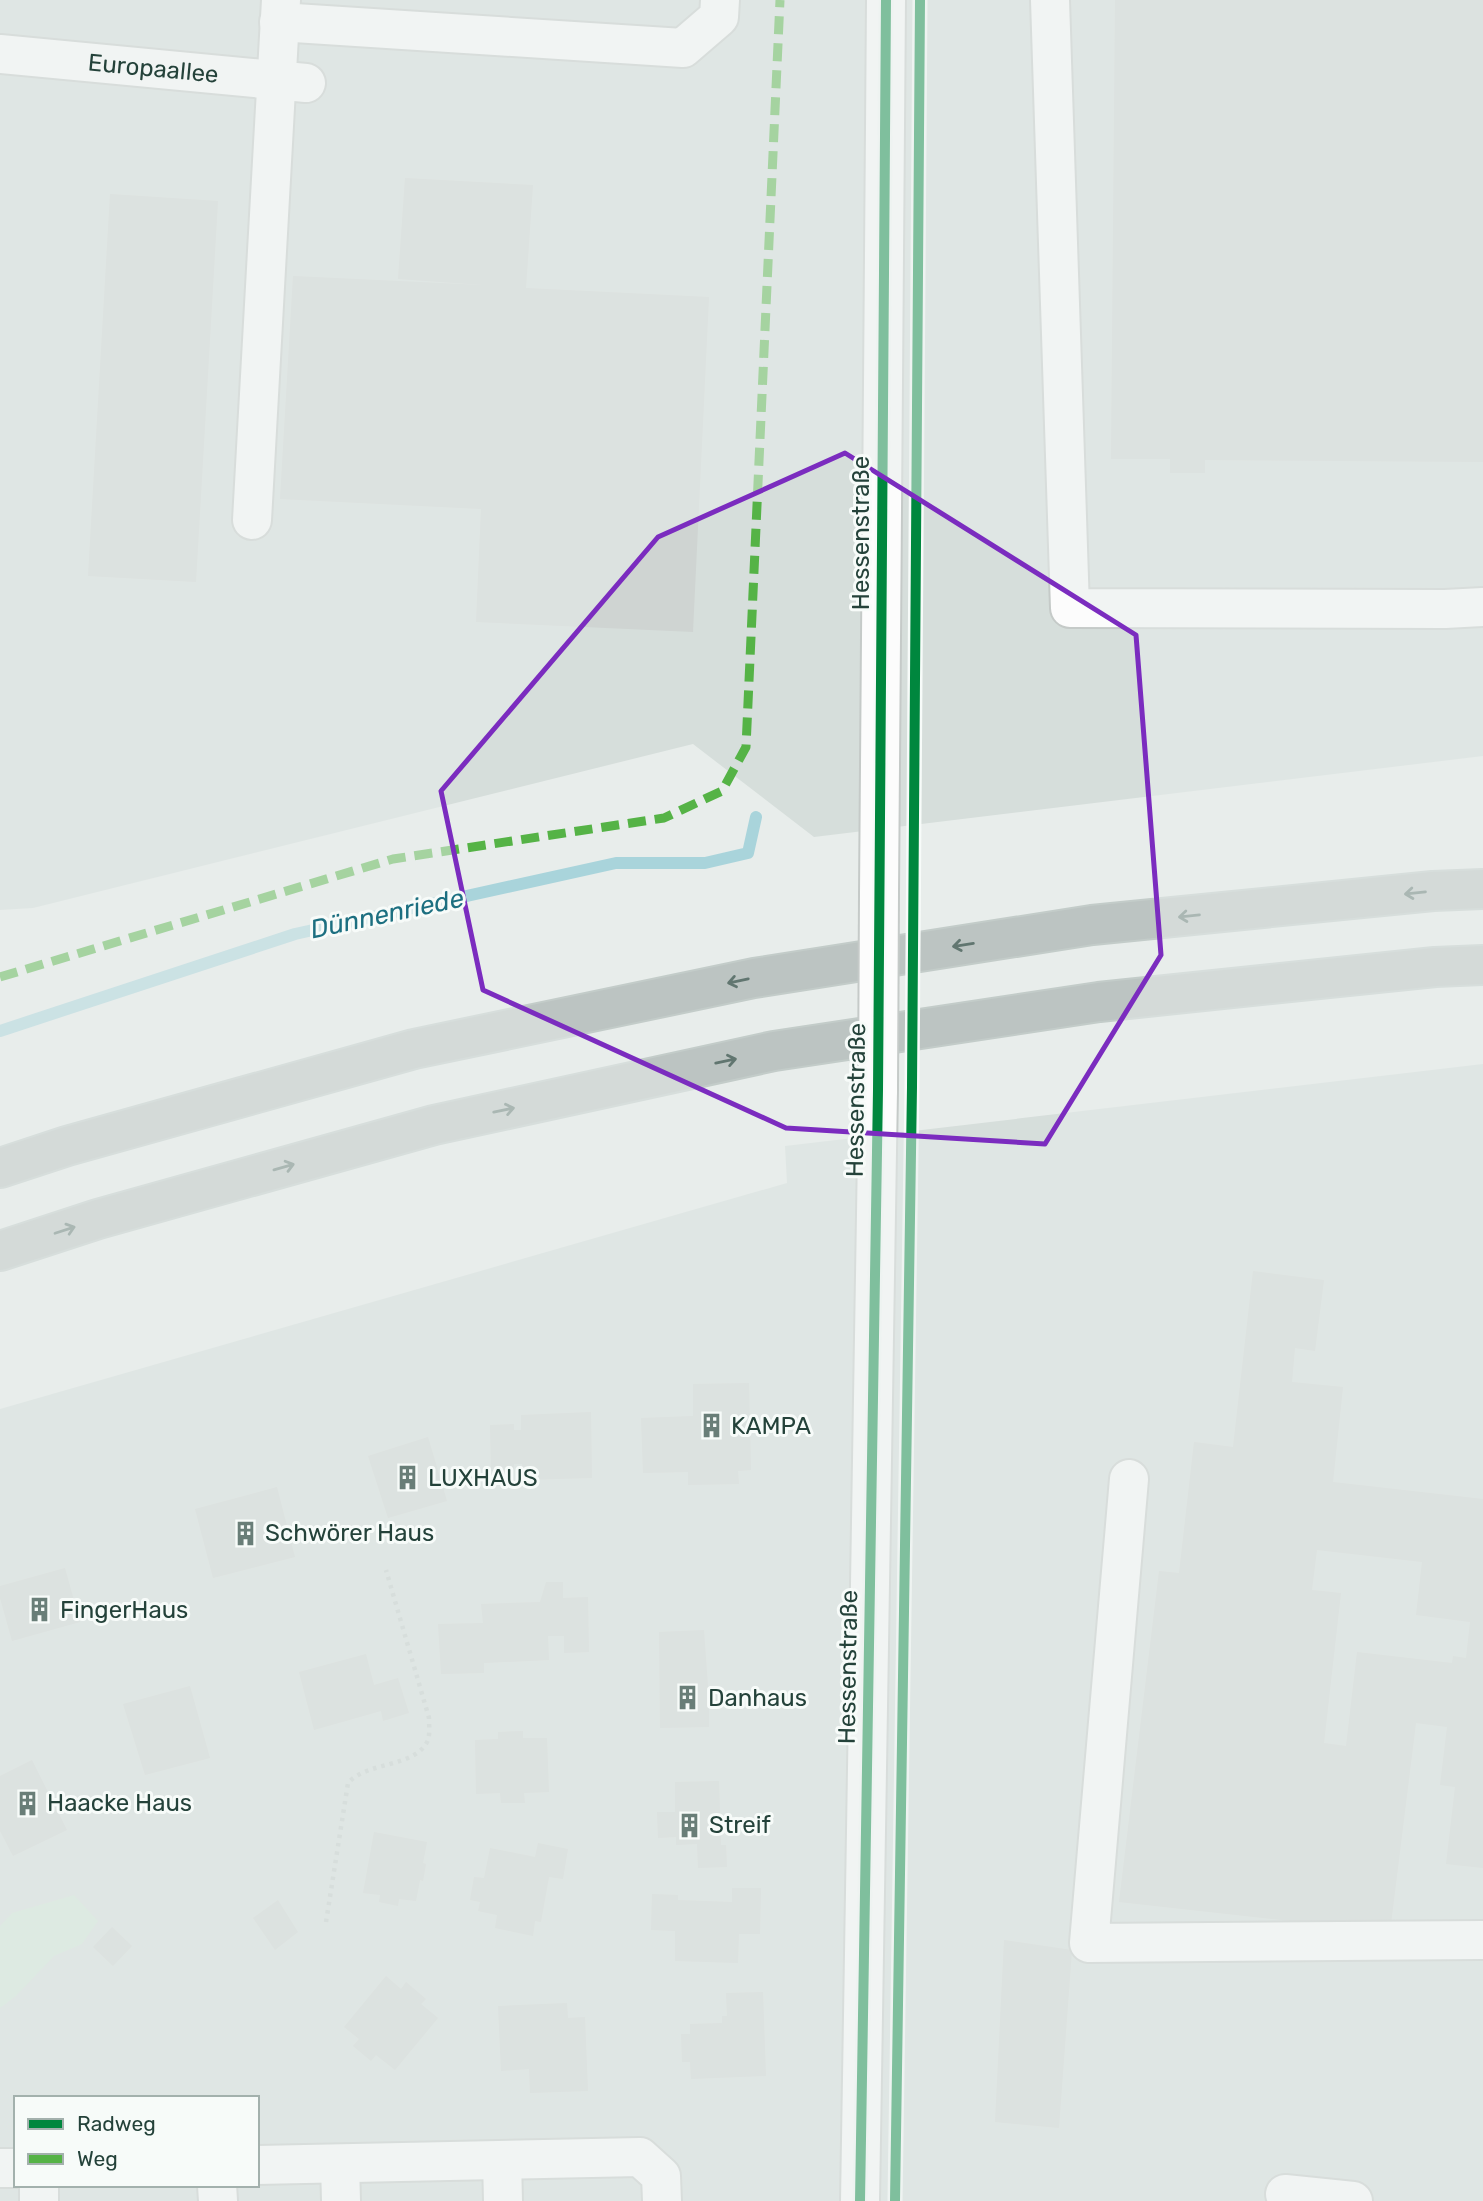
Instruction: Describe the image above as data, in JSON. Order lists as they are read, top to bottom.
{
  "streets": {
    "street": ["Europaallee", "Hessenstraße"]
  },
  "water": ["Dünnenriede"],
  "places": {
    "building": [
      "KAMPA",
      "LUXHAUS",
      "Schwörer Haus",
      "FingerHaus",
      "Danhaus",
      "Haacke Haus",
      "Streif"
    ]
  },
  "legend": ["Radweg", "Weg"]
}
